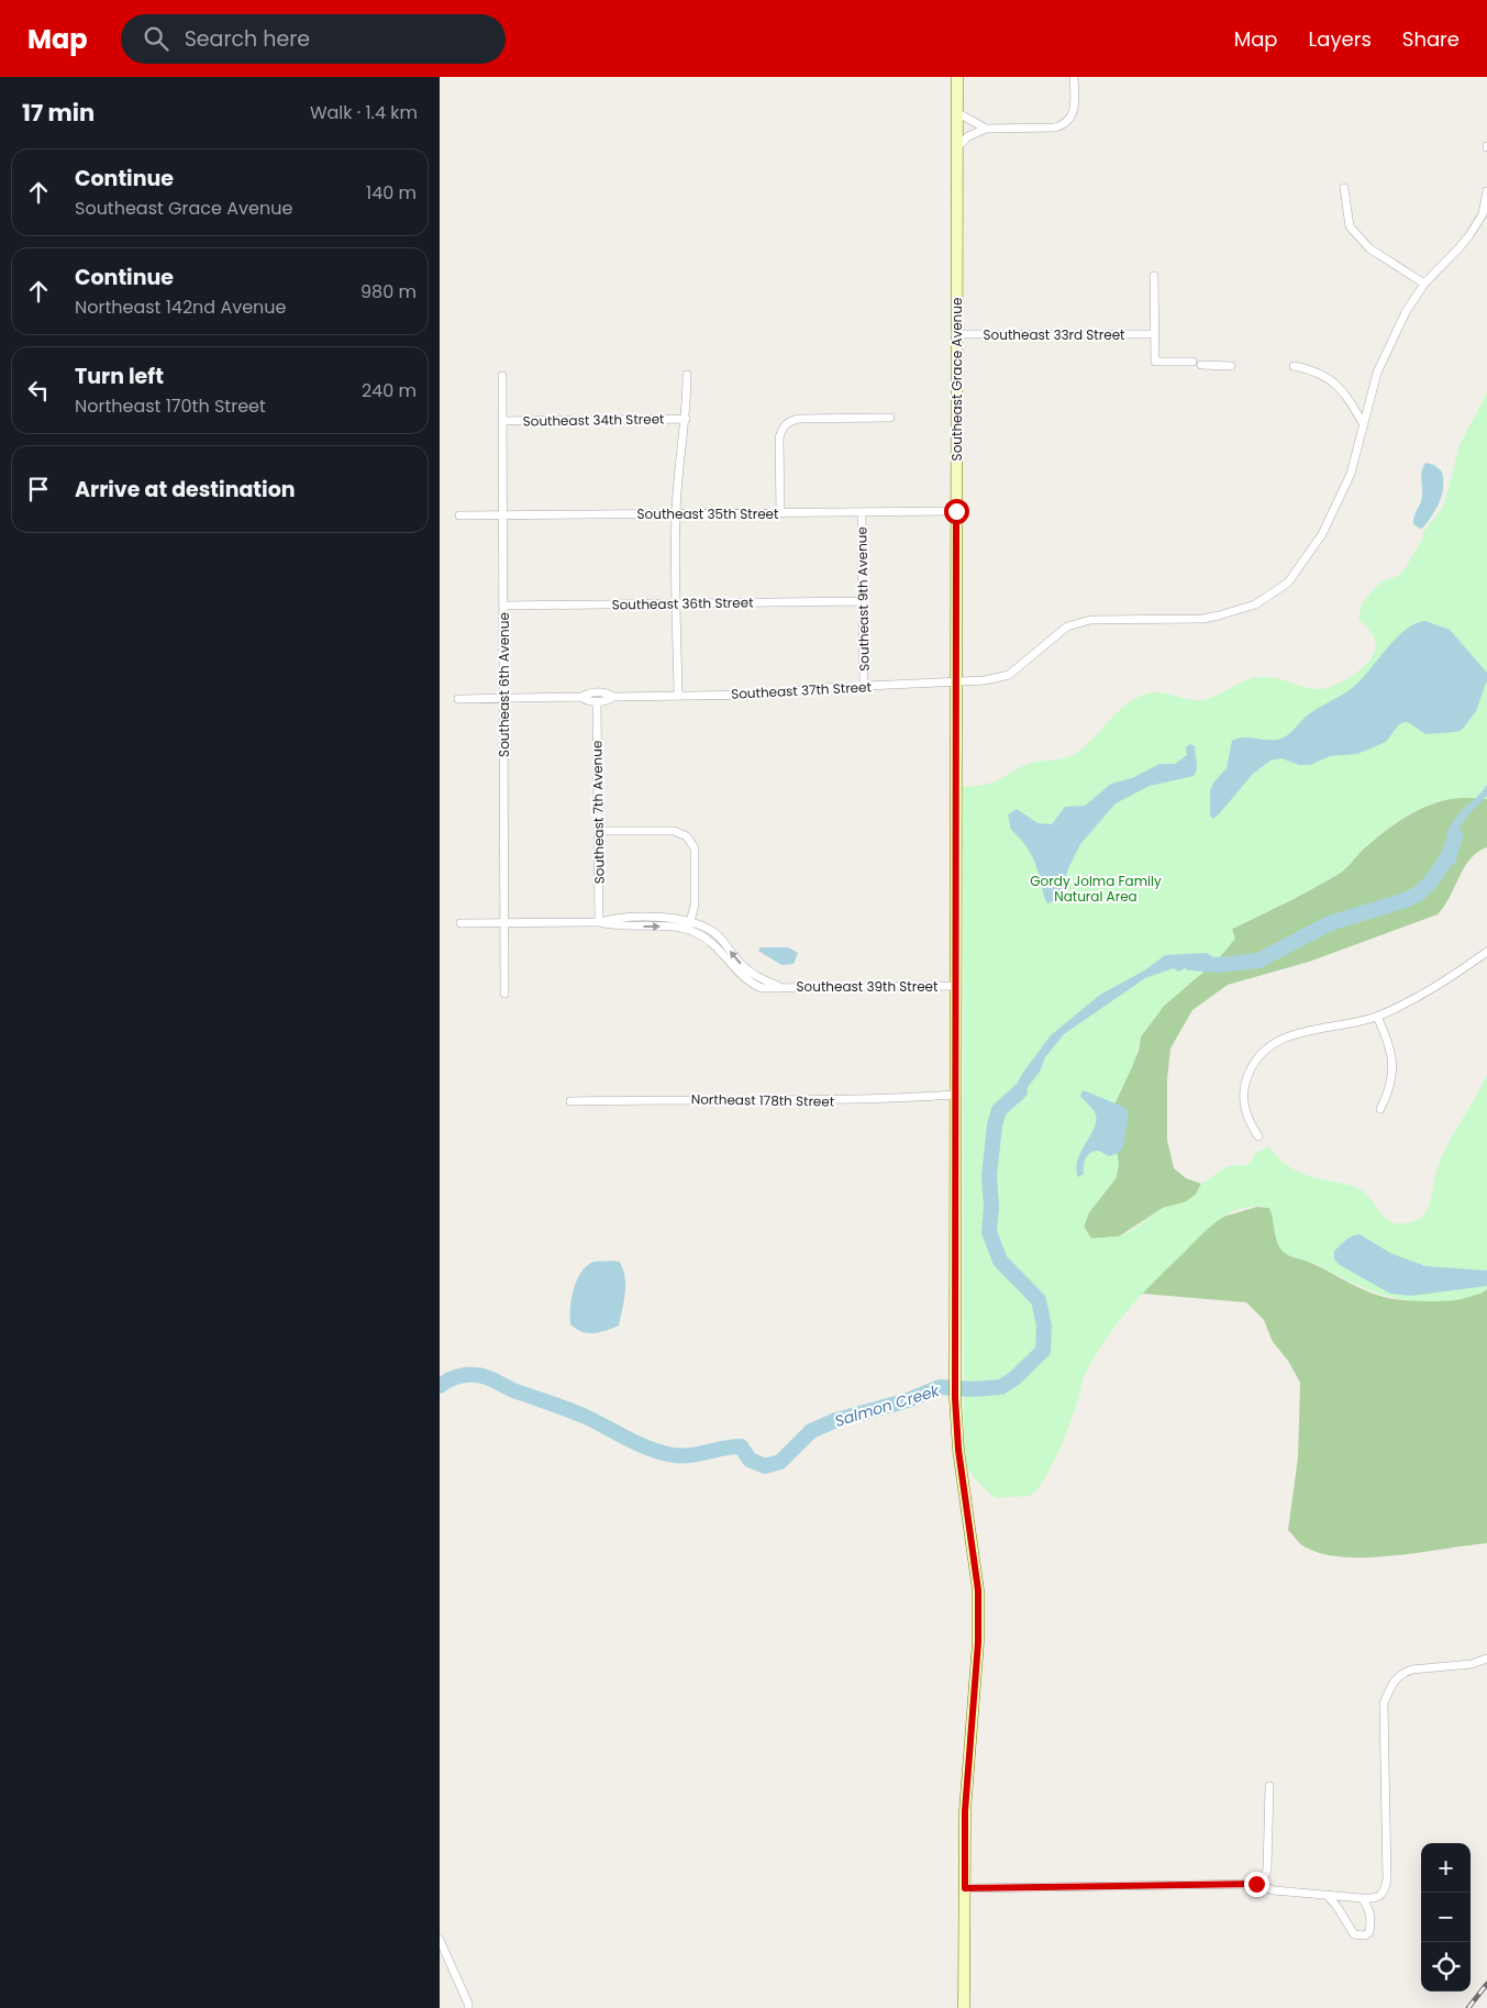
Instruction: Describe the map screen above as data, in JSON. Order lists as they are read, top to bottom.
{
  "streets": {
    "street": [
      "Southeast 33rd Street",
      "Southeast Grace Avenue",
      "Southeast 34th Street",
      "Southeast 35th Street",
      "Southeast 9th Avenue",
      "Southeast 36th Street",
      "Southeast 6th Avenue",
      "Southeast 37th Street",
      "Southeast 7th Avenue",
      "Southeast 39th Street",
      "Northeast 178th Street"
    ]
  },
  "crossings": [
    ["Southeast 33rd Street", "Southeast Grace Avenue"],
    ["Southeast Grace Avenue", "Southeast 35th Street"],
    ["Southeast Grace Avenue", "Southeast 37th Street"],
    ["Southeast Grace Avenue", "Southeast 39th Street"],
    ["Southeast Grace Avenue", "Northeast 178th Street"],
    ["Southeast 34th Street", "Southeast 6th Avenue"],
    ["Southeast 35th Street", "Southeast 9th Avenue"],
    ["Southeast 35th Street", "Southeast 6th Avenue"],
    ["Southeast 9th Avenue", "Southeast 36th Street"],
    ["Southeast 9th Avenue", "Southeast 37th Street"],
    ["Southeast 36th Street", "Southeast 6th Avenue"],
    ["Southeast 6th Avenue", "Southeast 37th Street"],
    ["Southeast 6th Avenue", "Southeast 39th Street"],
    ["Southeast 37th Street", "Southeast 7th Avenue"],
    ["Southeast 7th Avenue", "Southeast 39th Street"]
  ],
  "water": ["Salmon Creek"],
  "parks": ["Gordy Jolma Family Natural Area"],
  "page": {
    "header": "Map",
    "search": "Search here",
    "nav": ["Map", "Layers", "Share"],
    "heading": ["17 min", "Walk · 1.4 km"],
    "list": [
      ["Continue", "Southeast Grace Avenue", "140 m"],
      ["Continue", "Northeast 142nd Avenue", "980 m"],
      ["Turn left", "Northeast 170th Street", "240 m"],
      "Arrive at destination"
    ],
    "map_buttons": ["+", "−"]
  }
}
